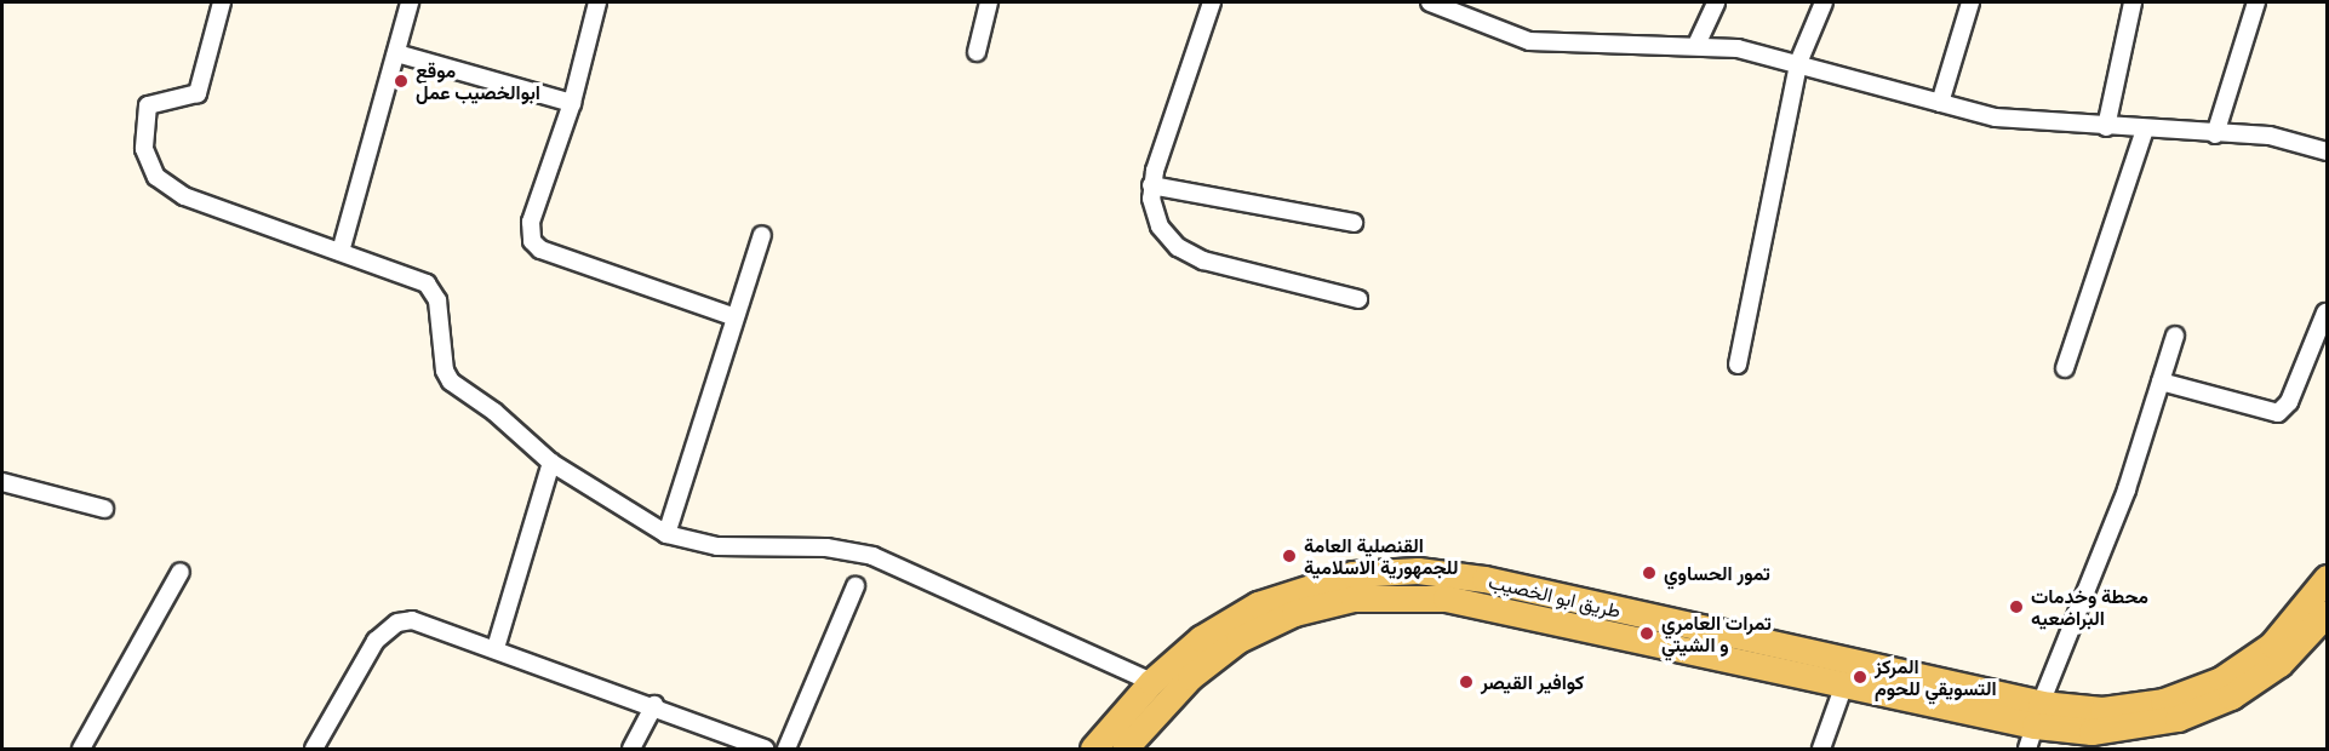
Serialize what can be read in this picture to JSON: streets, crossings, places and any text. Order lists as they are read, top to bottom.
{
  "streets": {
    "main road": ["طريق ابو الخصيب"]
  },
  "places": [
    "موقع ابوالخصيب عمل",
    "القنصلية العامة للجمهورية الاسلامية",
    "تمور الحساوي",
    "محطة وخدمات البراضعيه",
    "تمرات العامري و الشيتي",
    "المركز التسويقي للحوم",
    "كوافير القيصر"
  ]
}
